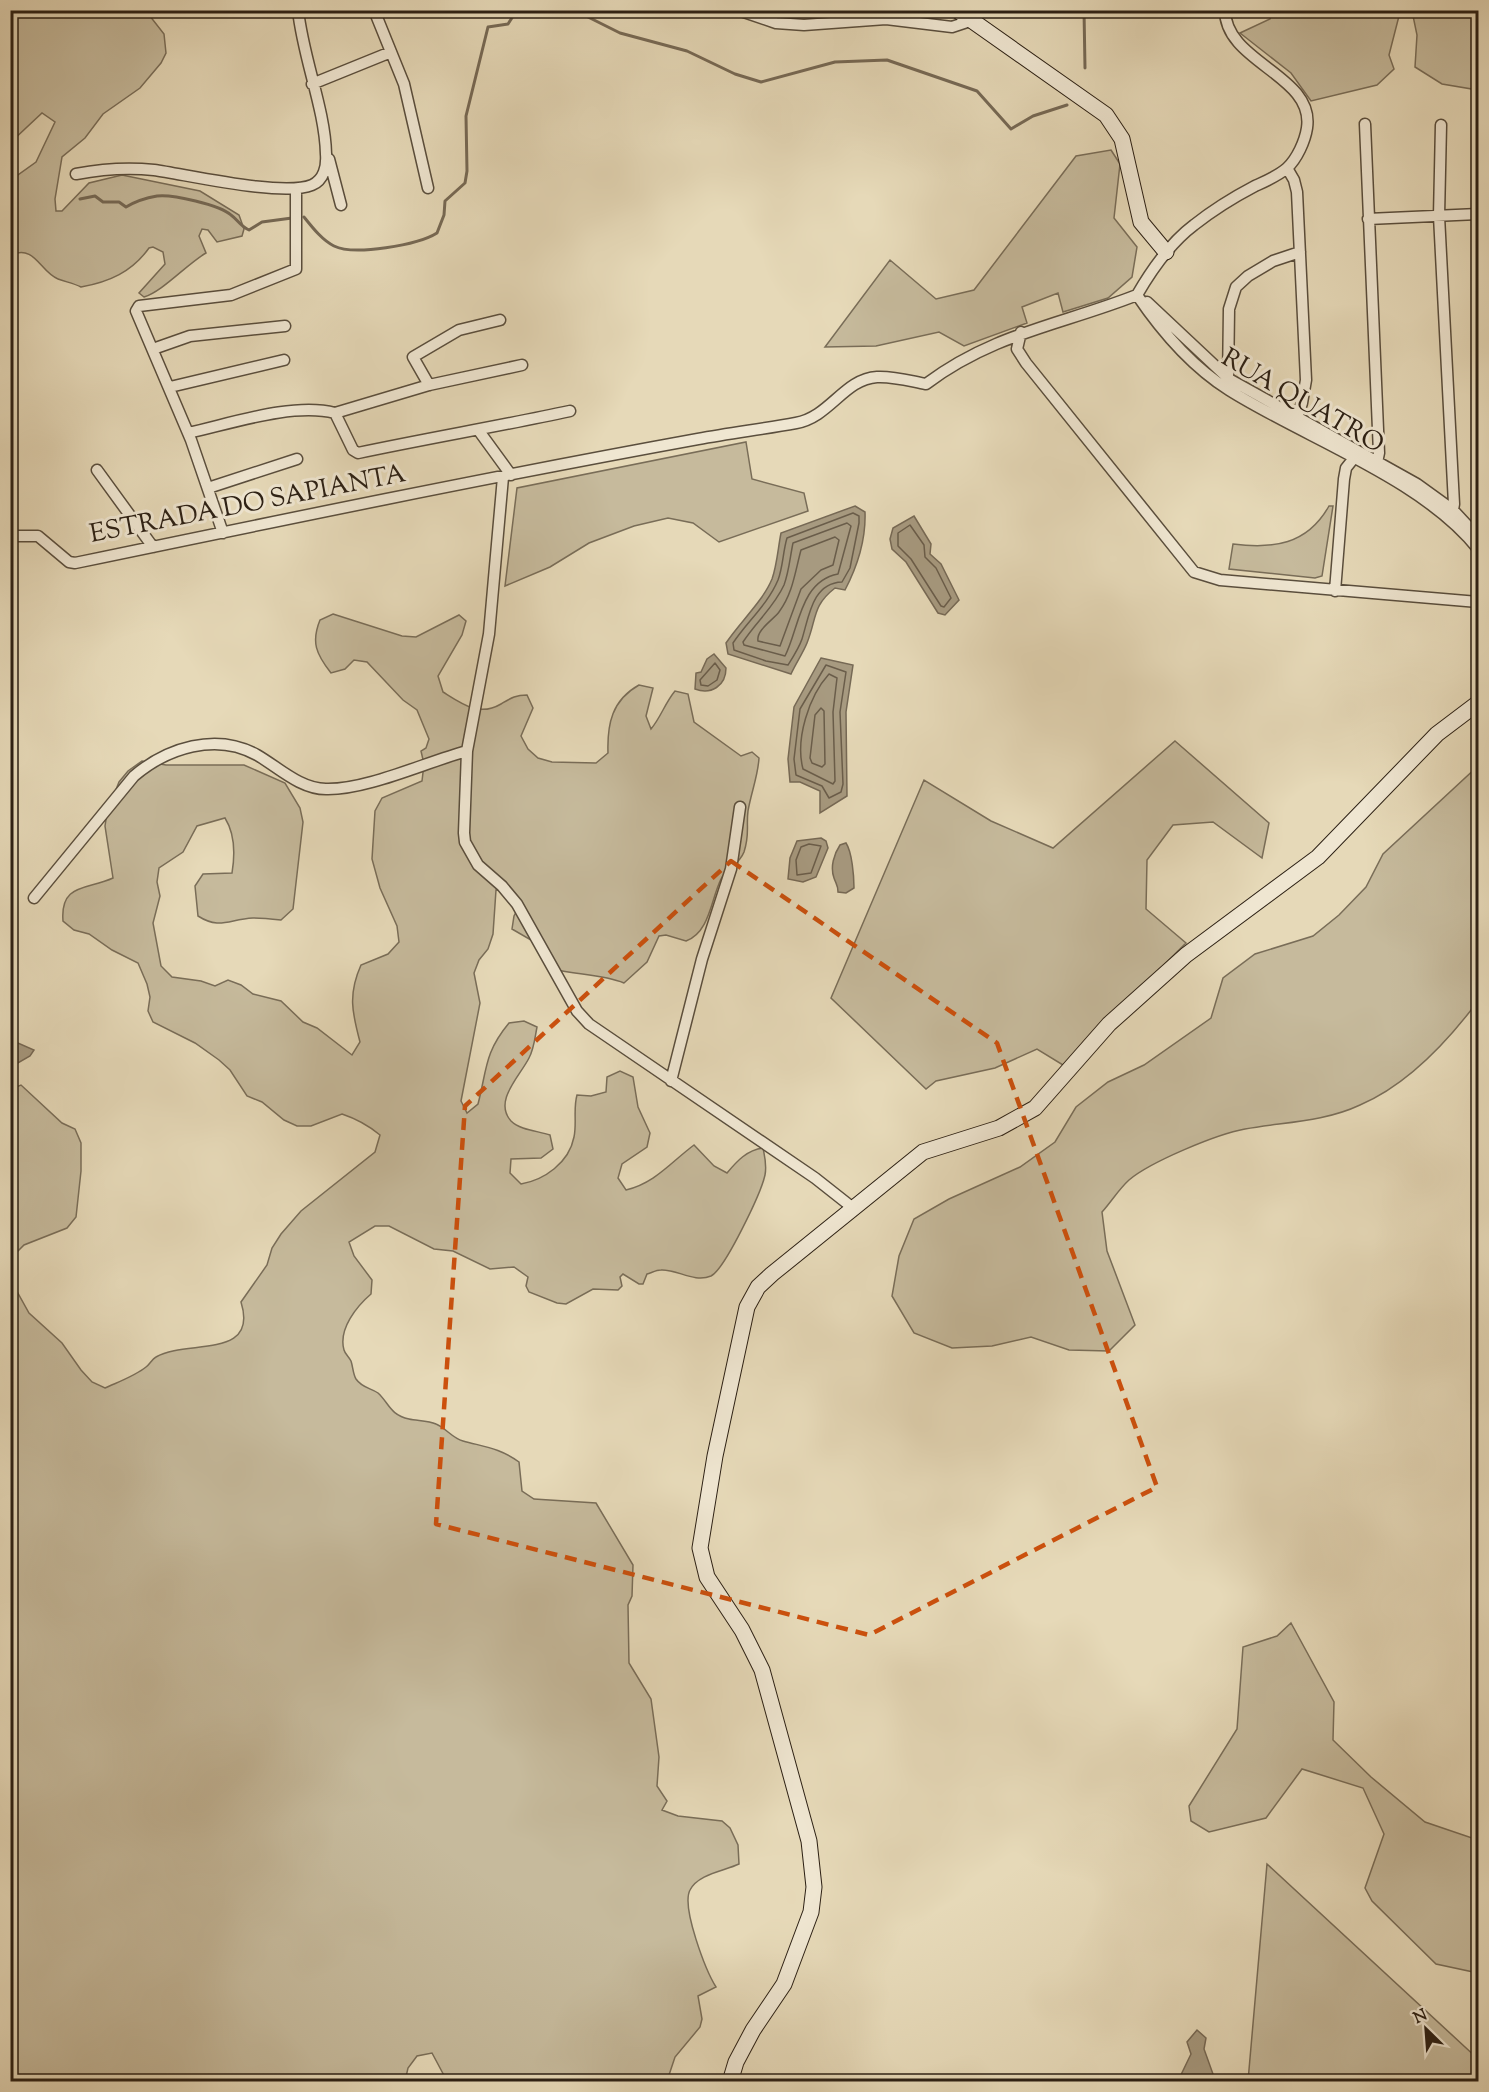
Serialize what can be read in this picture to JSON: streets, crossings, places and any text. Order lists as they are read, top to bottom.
{
  "streets": {
    "street": ["RUA QUATRO", "ESTRADA DO SAPIANTA"]
  },
  "crossings": [
    ["RUA QUATRO", "ESTRADA DO SAPIANTA"]
  ],
  "north": "top left"
}
